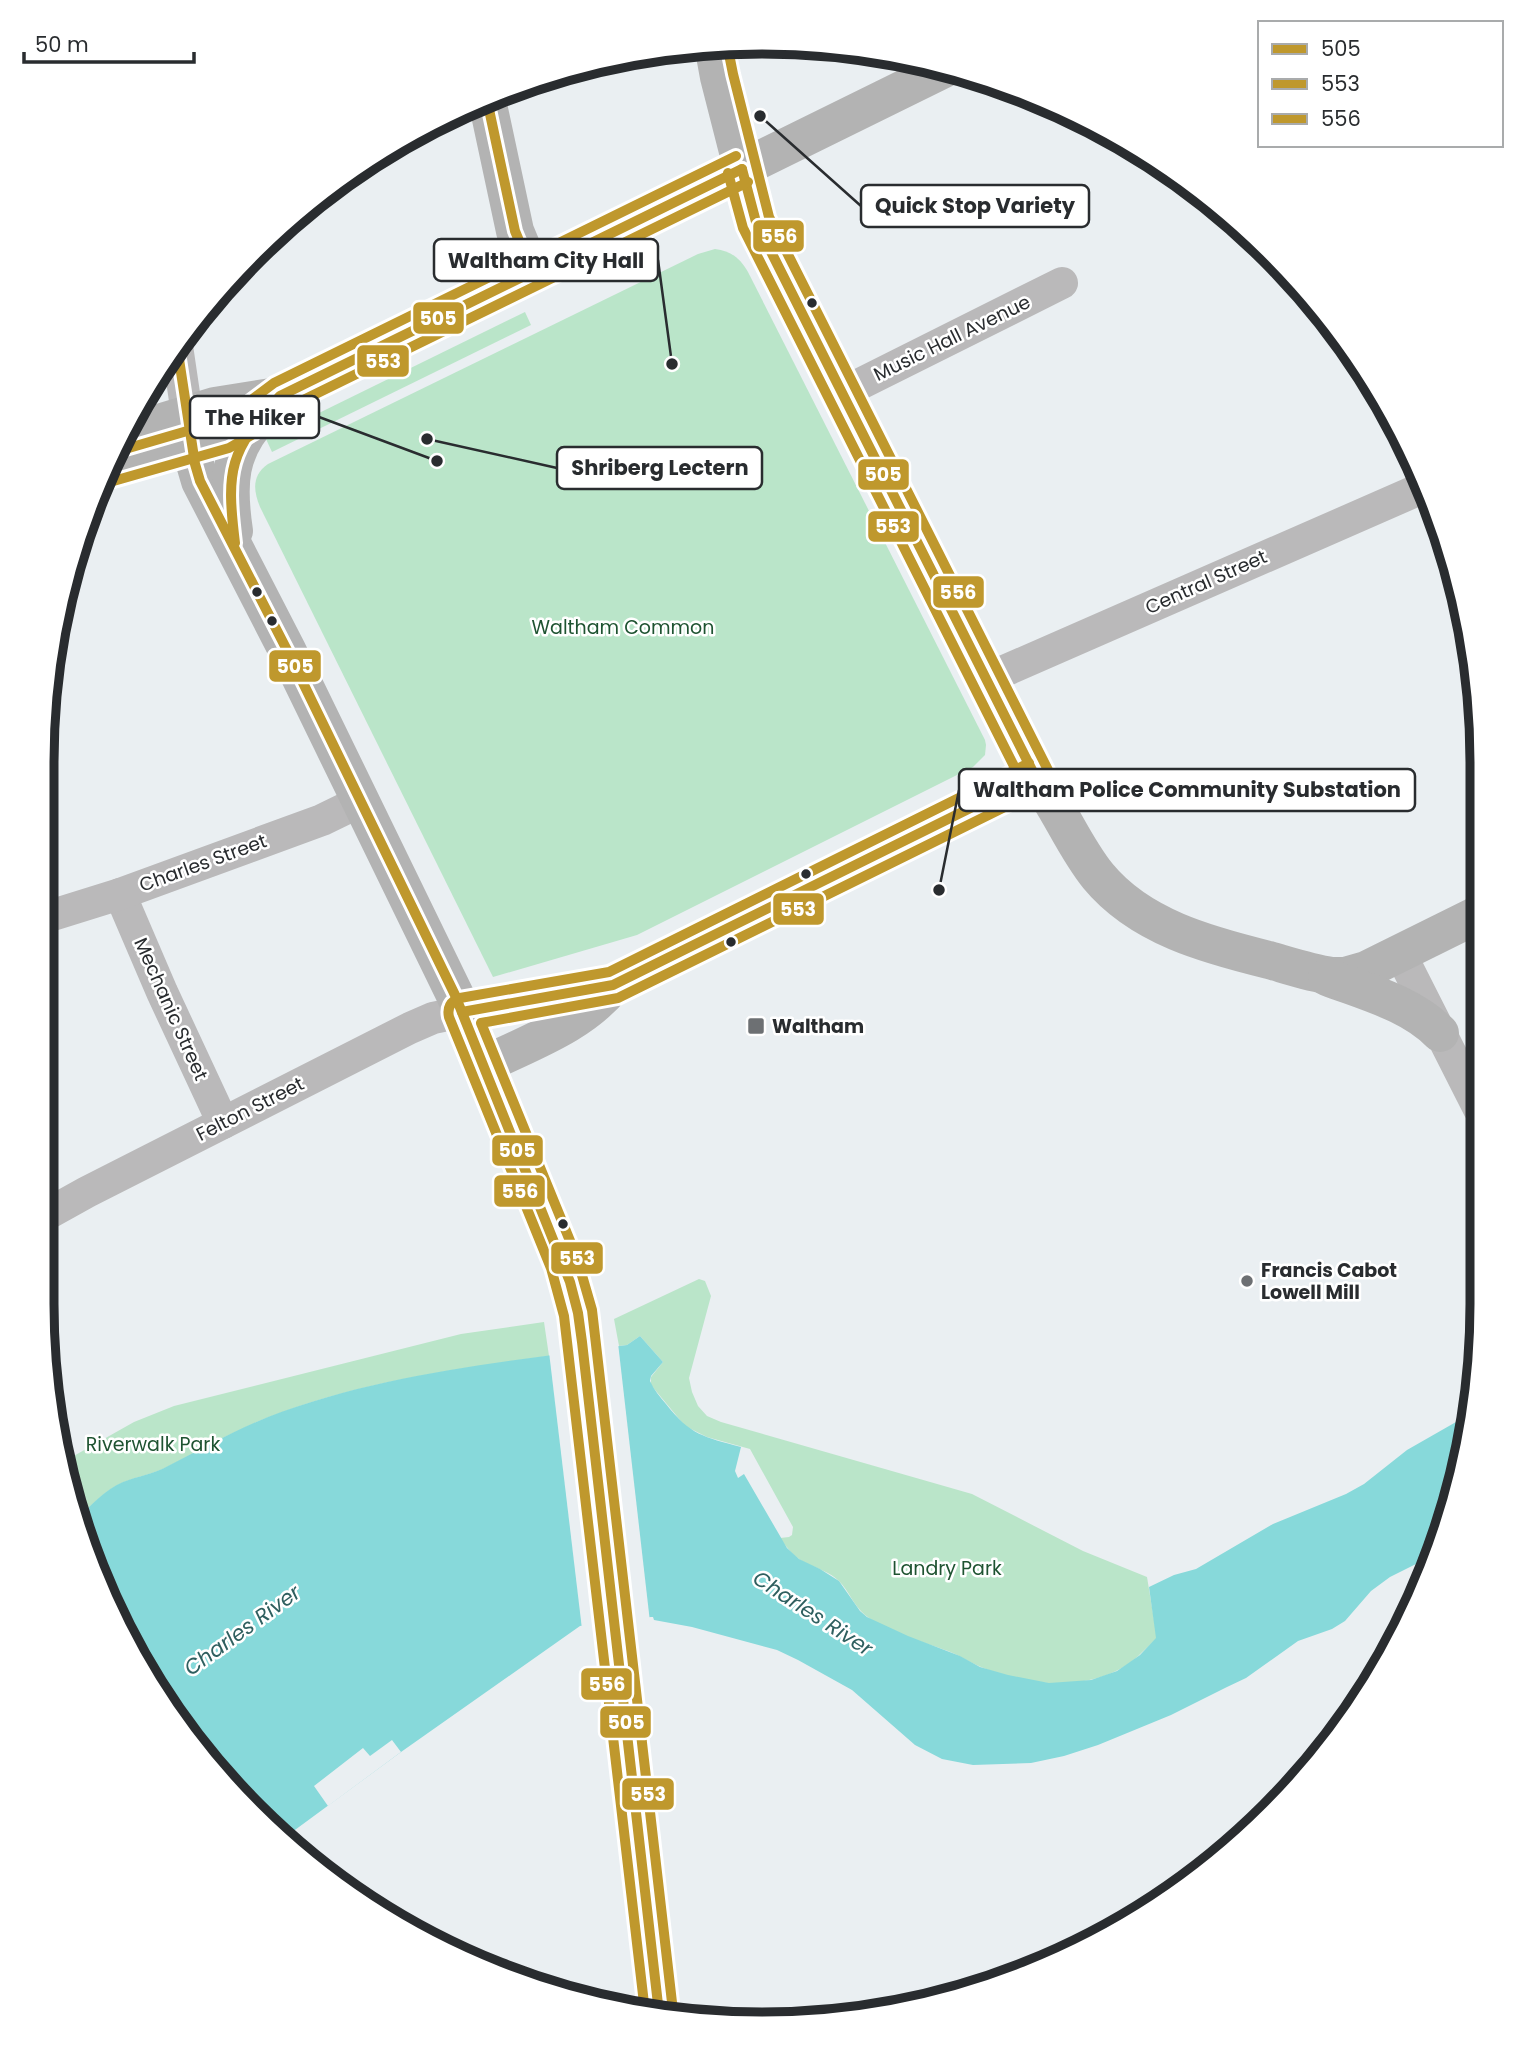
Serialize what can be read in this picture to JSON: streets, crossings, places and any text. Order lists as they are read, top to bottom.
{
  "streets": {
    "street": [
      "Music Hall Avenue",
      "Central Street",
      "Charles Street",
      "Mechanic Street",
      "Felton Street"
    ]
  },
  "crossings": [
    ["Charles Street", "Mechanic Street"],
    ["Mechanic Street", "Felton Street"]
  ],
  "water": ["Charles River"],
  "parks": ["Waltham Common", "Riverwalk Park", "Landry Park"],
  "places": {
    "other": [
      "Quick Stop Variety",
      "Waltham City Hall",
      "Shriberg Lectern",
      "The Hiker",
      "Waltham Police Community Substation",
      "Francis Cabot Lowell Mill"
    ],
    "transit": ["Waltham"]
  },
  "lines": ["transit line 556", "transit line 505", "transit line 553"],
  "legend": ["505", "553", "556"],
  "scale_bar": "50 m"
}
